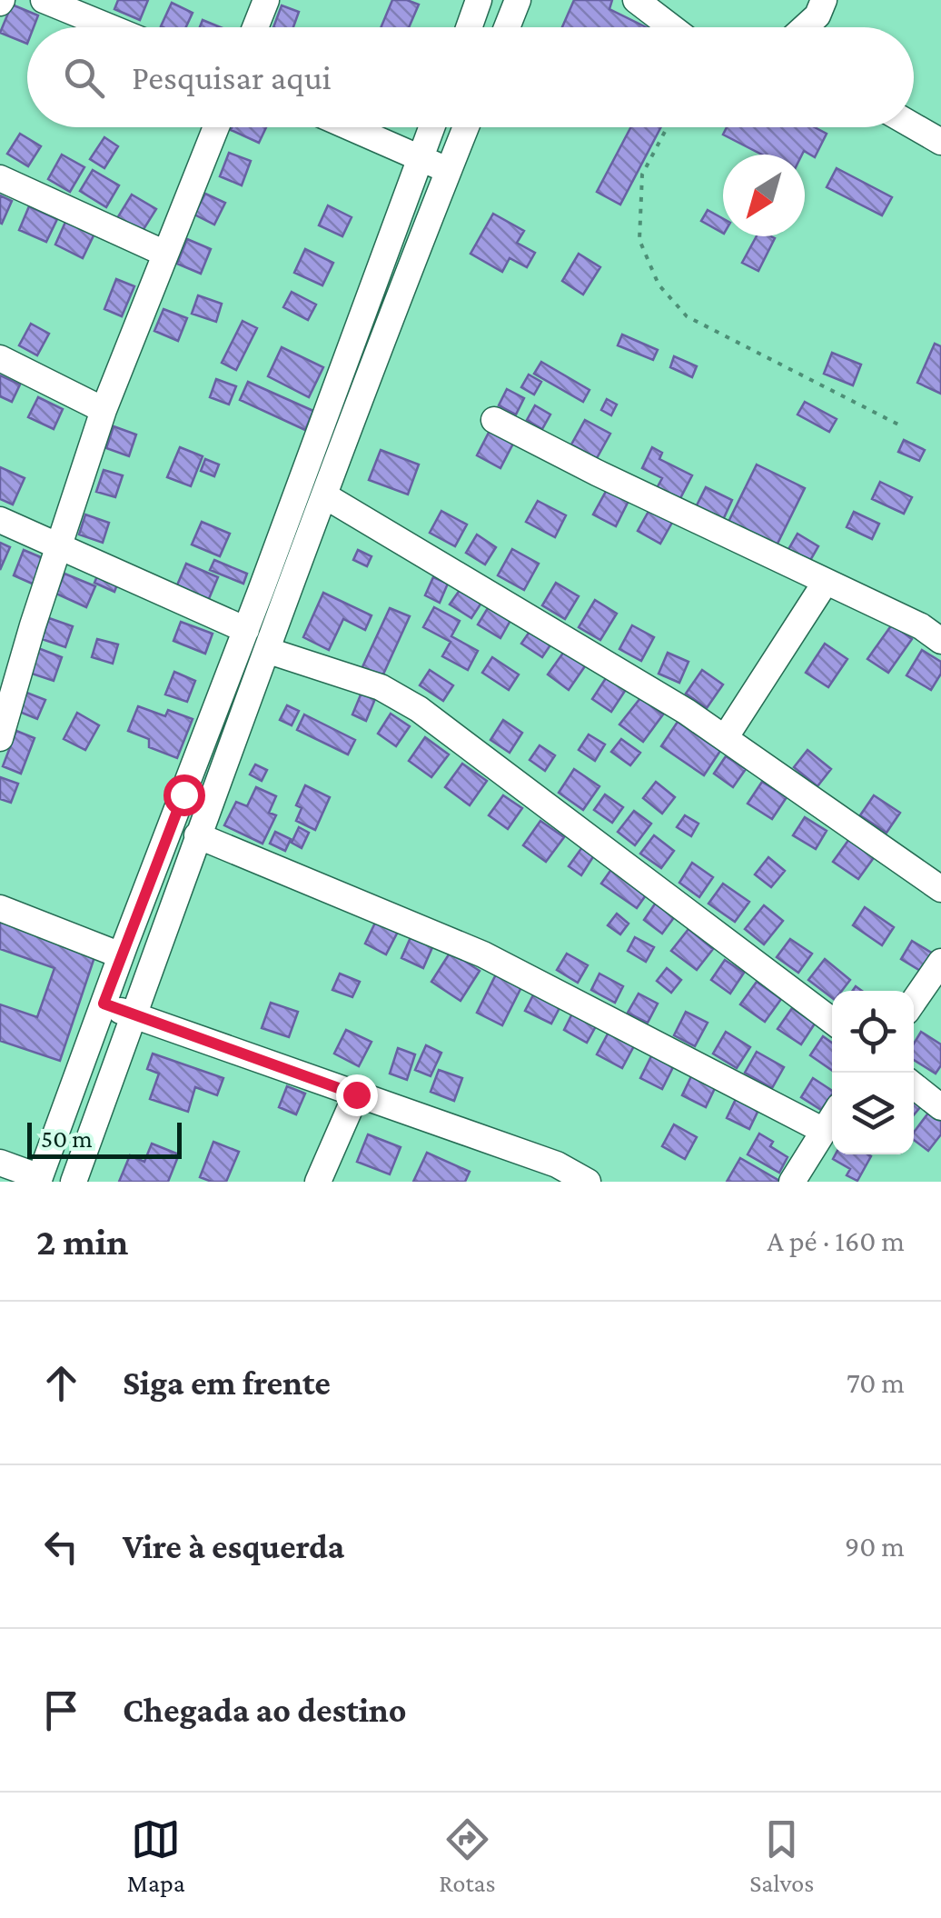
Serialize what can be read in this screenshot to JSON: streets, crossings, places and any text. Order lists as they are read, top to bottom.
{
  "scale_bar": "50 m",
  "north": "bottom left",
  "page": {
    "search": "Pesquisar aqui",
    "scale": "50 m",
    "heading": ["2 min", "A pé · 160 m"],
    "list": [
      ["Siga em frente", "70 m"],
      ["Vire à esquerda", "90 m"],
      "Chegada ao destino"
    ],
    "nav": ["Mapa", "Rotas", "Salvos"]
  }
}
